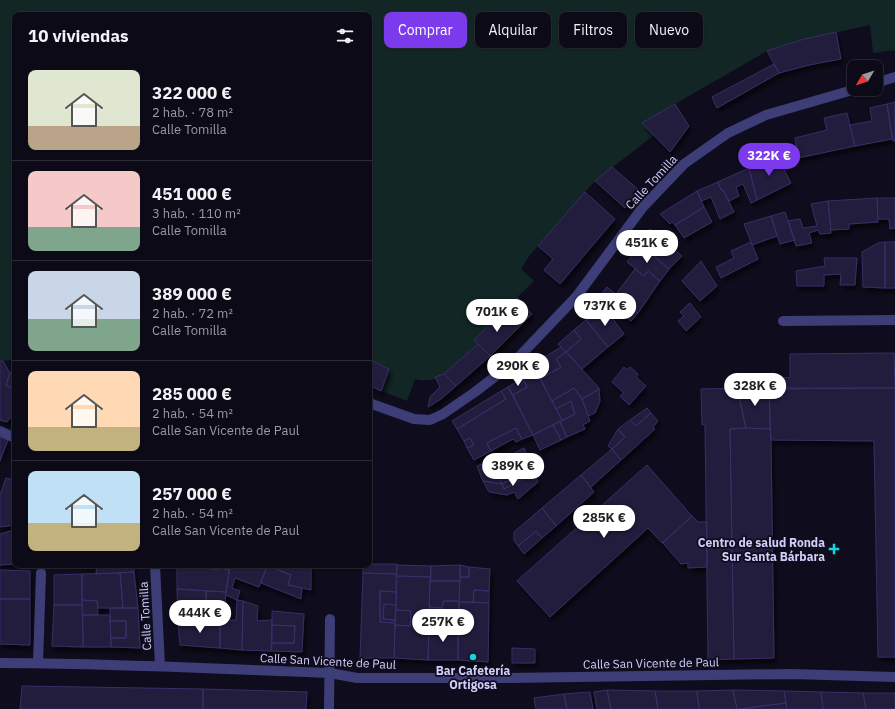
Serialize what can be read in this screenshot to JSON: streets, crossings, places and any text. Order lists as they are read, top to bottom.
{
  "streets": {
    "street": ["Calle Tomilla", "Calle San Vicente de Paul"]
  },
  "crossings": [
    ["Calle Tomilla", "Calle San Vicente de Paul"]
  ],
  "places": {
    "health": ["Centro de salud Ronda Sur Santa Bárbara"],
    "other": ["Bar Cafetería Ortigosa"]
  },
  "north": "bottom left",
  "page": {
    "chip": [
      "Comprar",
      "Alquilar",
      "Filtros",
      "Nuevo"
    ],
    "heading": "10 viviendas",
    "list": [
      {
        "name": "322 000 €",
        "note": "2 hab. · 78 m² · Calle Tomilla"
      },
      {
        "name": "451 000 €",
        "note": "3 hab. · 110 m² · Calle Tomilla"
      },
      {
        "name": "389 000 €",
        "note": "2 hab. · 72 m² · Calle Tomilla"
      },
      {
        "name": "285 000 €",
        "note": "2 hab. · 54 m² · Calle San Vicente de Paul"
      },
      {
        "name": "257 000 €",
        "note": "2 hab. · 54 m² · Calle San Vicente de Paul"
      }
    ],
    "price": [
      "322K €",
      "451K €",
      "737K €",
      "701K €",
      "290K €",
      "328K €",
      "389K €",
      "285K €",
      "444K €",
      "257K €"
    ]
  }
}
